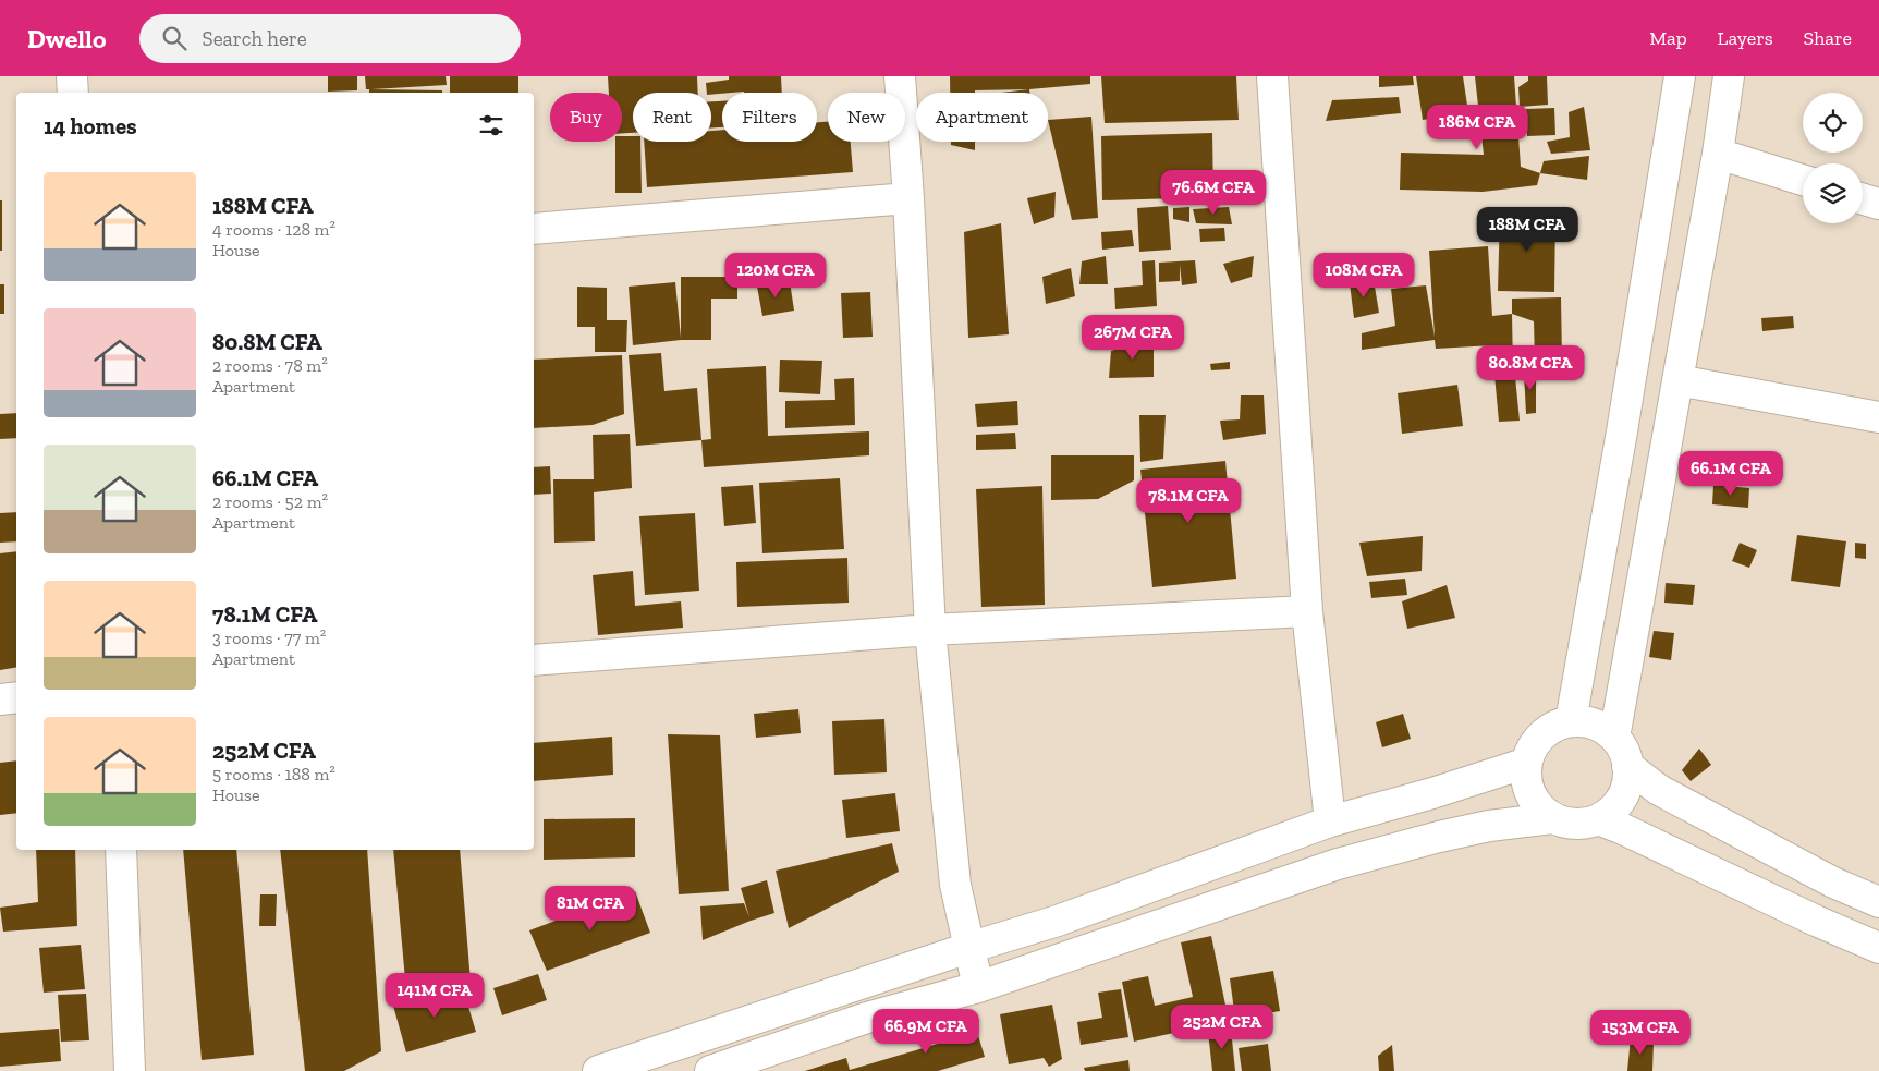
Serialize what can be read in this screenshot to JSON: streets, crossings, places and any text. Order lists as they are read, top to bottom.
{
  "page": {
    "header": "Dwello",
    "search": "Search here",
    "nav": ["Map", "Layers", "Share"],
    "chip": [
      "Buy",
      "Rent",
      "Filters",
      "New",
      "Apartment"
    ],
    "heading": "14 homes",
    "price": [
      "186M CFA",
      "76.6M CFA",
      "188M CFA",
      "120M CFA",
      "108M CFA",
      "267M CFA",
      "80.8M CFA",
      "66.1M CFA",
      "78.1M CFA",
      "81M CFA",
      "141M CFA",
      "252M CFA",
      "66.9M CFA",
      "153M CFA"
    ],
    "list": [
      {
        "name": "188M CFA",
        "note": "4 rooms · 128 m² · House"
      },
      {
        "name": "80.8M CFA",
        "note": "2 rooms · 78 m² · Apartment"
      },
      {
        "name": "66.1M CFA",
        "note": "2 rooms · 52 m² · Apartment"
      },
      {
        "name": "78.1M CFA",
        "note": "3 rooms · 77 m² · Apartment"
      },
      {
        "name": "252M CFA",
        "note": "5 rooms · 188 m² · House"
      }
    ]
  }
}
